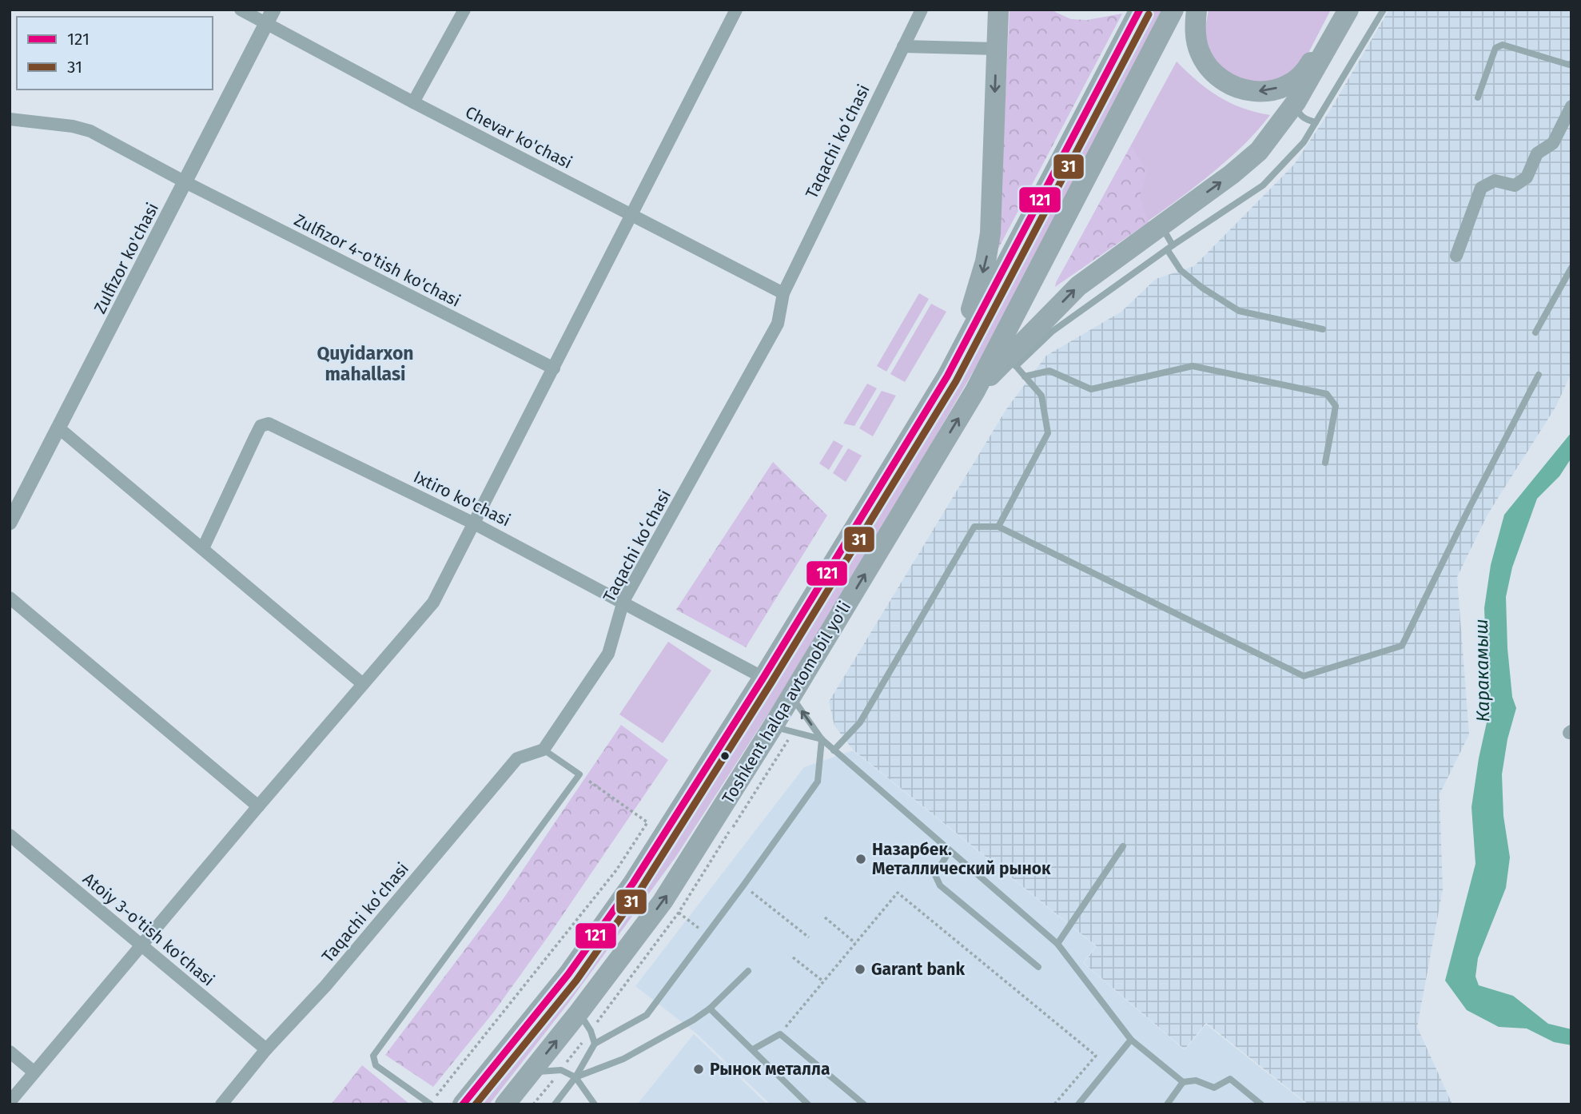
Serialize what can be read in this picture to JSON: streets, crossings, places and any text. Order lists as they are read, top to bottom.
{
  "streets": {
    "highway": ["Toshkent halqa avtomobil yo'li"],
    "street": [
      "Chevar ko'chasi",
      "Taqachi koʻchasi",
      "Zulfizor ko'chasi",
      "Zulfizor 4-o'tish ko'chasi",
      "Ixtiro ko'chasi",
      "Atoiy 3-o'tish ko'chasi"
    ]
  },
  "crossings": [
    ["Chevar ko'chasi", "Taqachi koʻchasi"],
    ["Chevar ko'chasi", "Zulfizor ko'chasi"],
    ["Taqachi koʻchasi", "Ixtiro ko'chasi"],
    ["Taqachi koʻchasi", "Atoiy 3-o'tish ko'chasi"],
    ["Zulfizor ko'chasi", "Zulfizor 4-o'tish ko'chasi"],
    ["Ixtiro ko'chasi", "Toshkent halqa avtomobil yo'li"]
  ],
  "districts": ["Quyidarxon mahallasi"],
  "water": ["Каракамыш"],
  "places": ["Назарбек. Металлический рынок", "Garant bank", "Рынок металла"],
  "lines": ["transit line 121", "transit line 31"],
  "legend": ["121", "31"]
}
